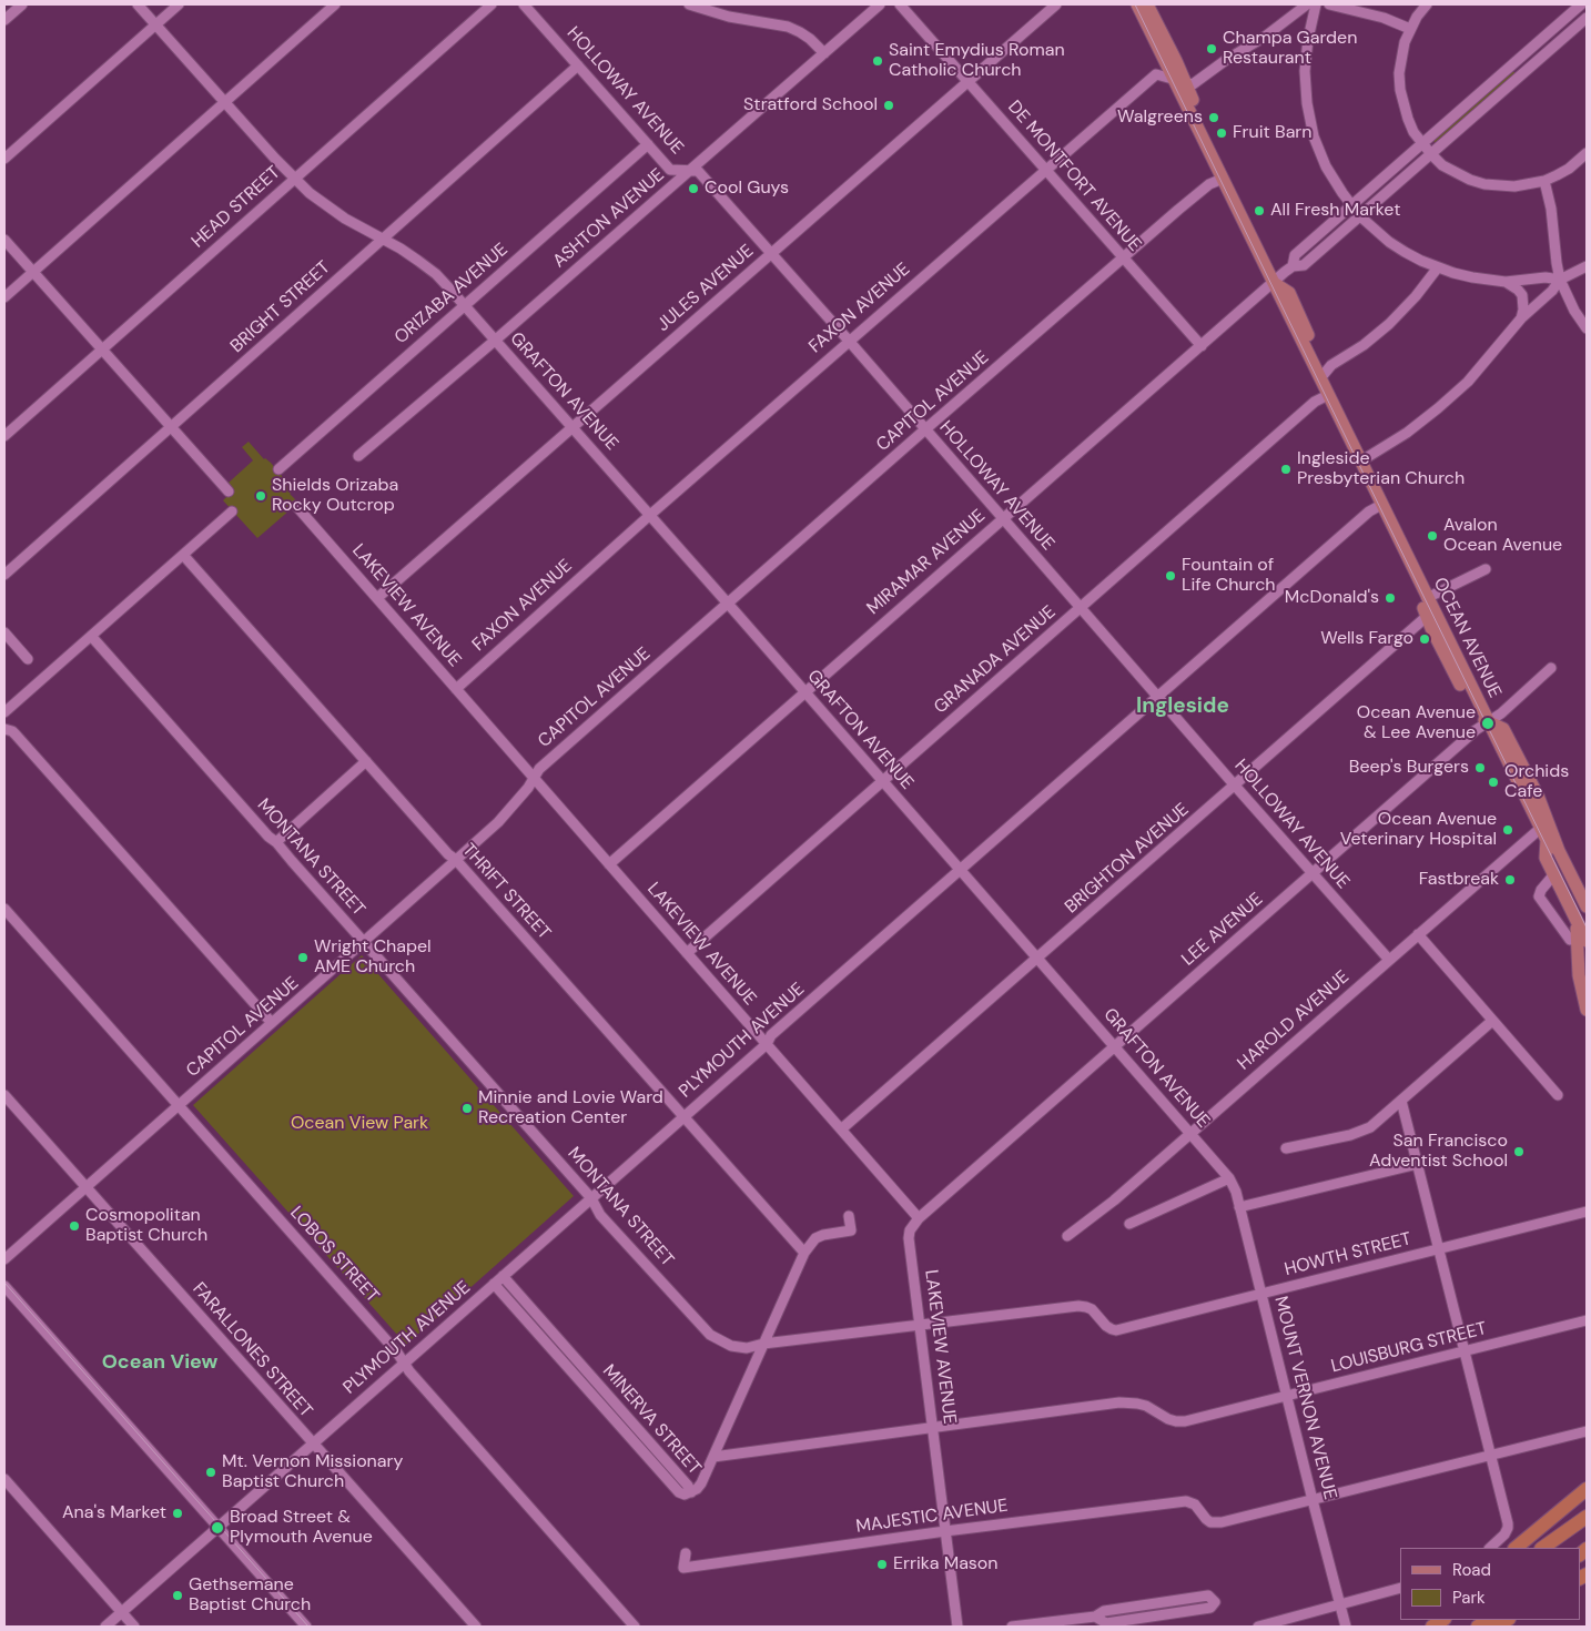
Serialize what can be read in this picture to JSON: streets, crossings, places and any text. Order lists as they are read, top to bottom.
{
  "streets": {
    "main road": ["OCEAN AVENUE"],
    "street": [
      "HOLLOWAY AVENUE",
      "DE MONTFORT AVENUE",
      "HEAD STREET",
      "ASHTON AVENUE",
      "JULES AVENUE",
      "ORIZABA AVENUE",
      "BRIGHT STREET",
      "FAXON AVENUE",
      "GRAFTON AVENUE",
      "CAPITOL AVENUE",
      "MIRAMAR AVENUE",
      "LAKEVIEW AVENUE",
      "GRANADA AVENUE",
      "MONTANA STREET",
      "BRIGHTON AVENUE",
      "THRIFT STREET",
      "LEE AVENUE",
      "HAROLD AVENUE",
      "PLYMOUTH AVENUE",
      "LOBOS STREET",
      "HOWTH STREET",
      "LOUISBURG STREET",
      "FARALLONES STREET",
      "MOUNT VERNON AVENUE",
      "MINERVA STREET",
      "MAJESTIC AVENUE"
    ]
  },
  "crossings": [
    ["HOLLOWAY AVENUE", "ASHTON AVENUE"],
    ["HOLLOWAY AVENUE", "JULES AVENUE"],
    ["HOLLOWAY AVENUE", "ORIZABA AVENUE"],
    ["HOLLOWAY AVENUE", "BRIGHT STREET"],
    ["HOLLOWAY AVENUE", "FAXON AVENUE"],
    ["HOLLOWAY AVENUE", "CAPITOL AVENUE"],
    ["HOLLOWAY AVENUE", "MIRAMAR AVENUE"],
    ["HOLLOWAY AVENUE", "GRANADA AVENUE"],
    ["HOLLOWAY AVENUE", "BRIGHTON AVENUE"],
    ["HOLLOWAY AVENUE", "LEE AVENUE"],
    ["HOLLOWAY AVENUE", "HAROLD AVENUE"],
    ["HOLLOWAY AVENUE", "PLYMOUTH AVENUE"],
    ["DE MONTFORT AVENUE", "JULES AVENUE"],
    ["DE MONTFORT AVENUE", "FAXON AVENUE"],
    ["DE MONTFORT AVENUE", "CAPITOL AVENUE"],
    ["DE MONTFORT AVENUE", "MIRAMAR AVENUE"],
    ["HEAD STREET", "GRAFTON AVENUE"],
    ["ASHTON AVENUE", "GRAFTON AVENUE"],
    ["JULES AVENUE", "GRAFTON AVENUE"],
    ["JULES AVENUE", "LAKEVIEW AVENUE"],
    ["ORIZABA AVENUE", "GRAFTON AVENUE"],
    ["BRIGHT STREET", "GRAFTON AVENUE"],
    ["FAXON AVENUE", "GRAFTON AVENUE"],
    ["FAXON AVENUE", "LAKEVIEW AVENUE"],
    ["FAXON AVENUE", "OCEAN AVENUE"],
    ["GRAFTON AVENUE", "CAPITOL AVENUE"],
    ["GRAFTON AVENUE", "MIRAMAR AVENUE"],
    ["GRAFTON AVENUE", "GRANADA AVENUE"],
    ["GRAFTON AVENUE", "BRIGHTON AVENUE"],
    ["GRAFTON AVENUE", "LEE AVENUE"],
    ["GRAFTON AVENUE", "HAROLD AVENUE"],
    ["GRAFTON AVENUE", "PLYMOUTH AVENUE"],
    ["GRAFTON AVENUE", "MOUNT VERNON AVENUE"],
    ["CAPITOL AVENUE", "LAKEVIEW AVENUE"],
    ["CAPITOL AVENUE", "OCEAN AVENUE"],
    ["CAPITOL AVENUE", "MONTANA STREET"],
    ["CAPITOL AVENUE", "THRIFT STREET"],
    ["CAPITOL AVENUE", "LOBOS STREET"],
    ["CAPITOL AVENUE", "FARALLONES STREET"],
    ["MIRAMAR AVENUE", "LAKEVIEW AVENUE"],
    ["MIRAMAR AVENUE", "OCEAN AVENUE"],
    ["LAKEVIEW AVENUE", "GRANADA AVENUE"],
    ["LAKEVIEW AVENUE", "MONTANA STREET"],
    ["LAKEVIEW AVENUE", "BRIGHTON AVENUE"],
    ["LAKEVIEW AVENUE", "LEE AVENUE"],
    ["LAKEVIEW AVENUE", "PLYMOUTH AVENUE"],
    ["LAKEVIEW AVENUE", "LOUISBURG STREET"],
    ["LAKEVIEW AVENUE", "MAJESTIC AVENUE"],
    ["OCEAN AVENUE", "GRANADA AVENUE"],
    ["OCEAN AVENUE", "BRIGHTON AVENUE"],
    ["OCEAN AVENUE", "LEE AVENUE"],
    ["OCEAN AVENUE", "HAROLD AVENUE"],
    ["OCEAN AVENUE", "PLYMOUTH AVENUE"],
    ["MONTANA STREET", "PLYMOUTH AVENUE"],
    ["MONTANA STREET", "HOWTH STREET"],
    ["THRIFT STREET", "PLYMOUTH AVENUE"],
    ["PLYMOUTH AVENUE", "LOBOS STREET"],
    ["PLYMOUTH AVENUE", "FARALLONES STREET"],
    ["PLYMOUTH AVENUE", "MINERVA STREET"],
    ["HOWTH STREET", "MOUNT VERNON AVENUE"],
    ["LOUISBURG STREET", "MOUNT VERNON AVENUE"],
    ["MOUNT VERNON AVENUE", "MAJESTIC AVENUE"]
  ],
  "districts": ["Ingleside", "Ocean View"],
  "parks": ["Ocean View Park"],
  "places": [
    "Champa Garden Restaurant",
    "Saint Emydius Roman Catholic Church",
    "Stratford School",
    "Walgreens",
    "Fruit Barn",
    "Cool Guys",
    "All Fresh Market",
    "Ingleside Presbyterian Church",
    "Shields Orizaba Rocky Outcrop",
    "Avalon Ocean Avenue",
    "Fountain of Life Church",
    "McDonald's",
    "Wells Fargo",
    "Ocean Avenue & Lee Avenue",
    "Beep's Burgers",
    "Orchids Cafe",
    "Ocean Avenue Veterinary Hospital",
    "Fastbreak",
    "Wright Chapel AME Church",
    "Minnie and Lovie Ward Recreation Center",
    "San Francisco Adventist School",
    "Cosmopolitan Baptist Church",
    "Mt. Vernon Missionary Baptist Church",
    "Ana's Market",
    "Broad Street & Plymouth Avenue",
    "Errika Mason",
    "Gethsemane Baptist Church"
  ],
  "legend": ["Road", "Park"]
}
